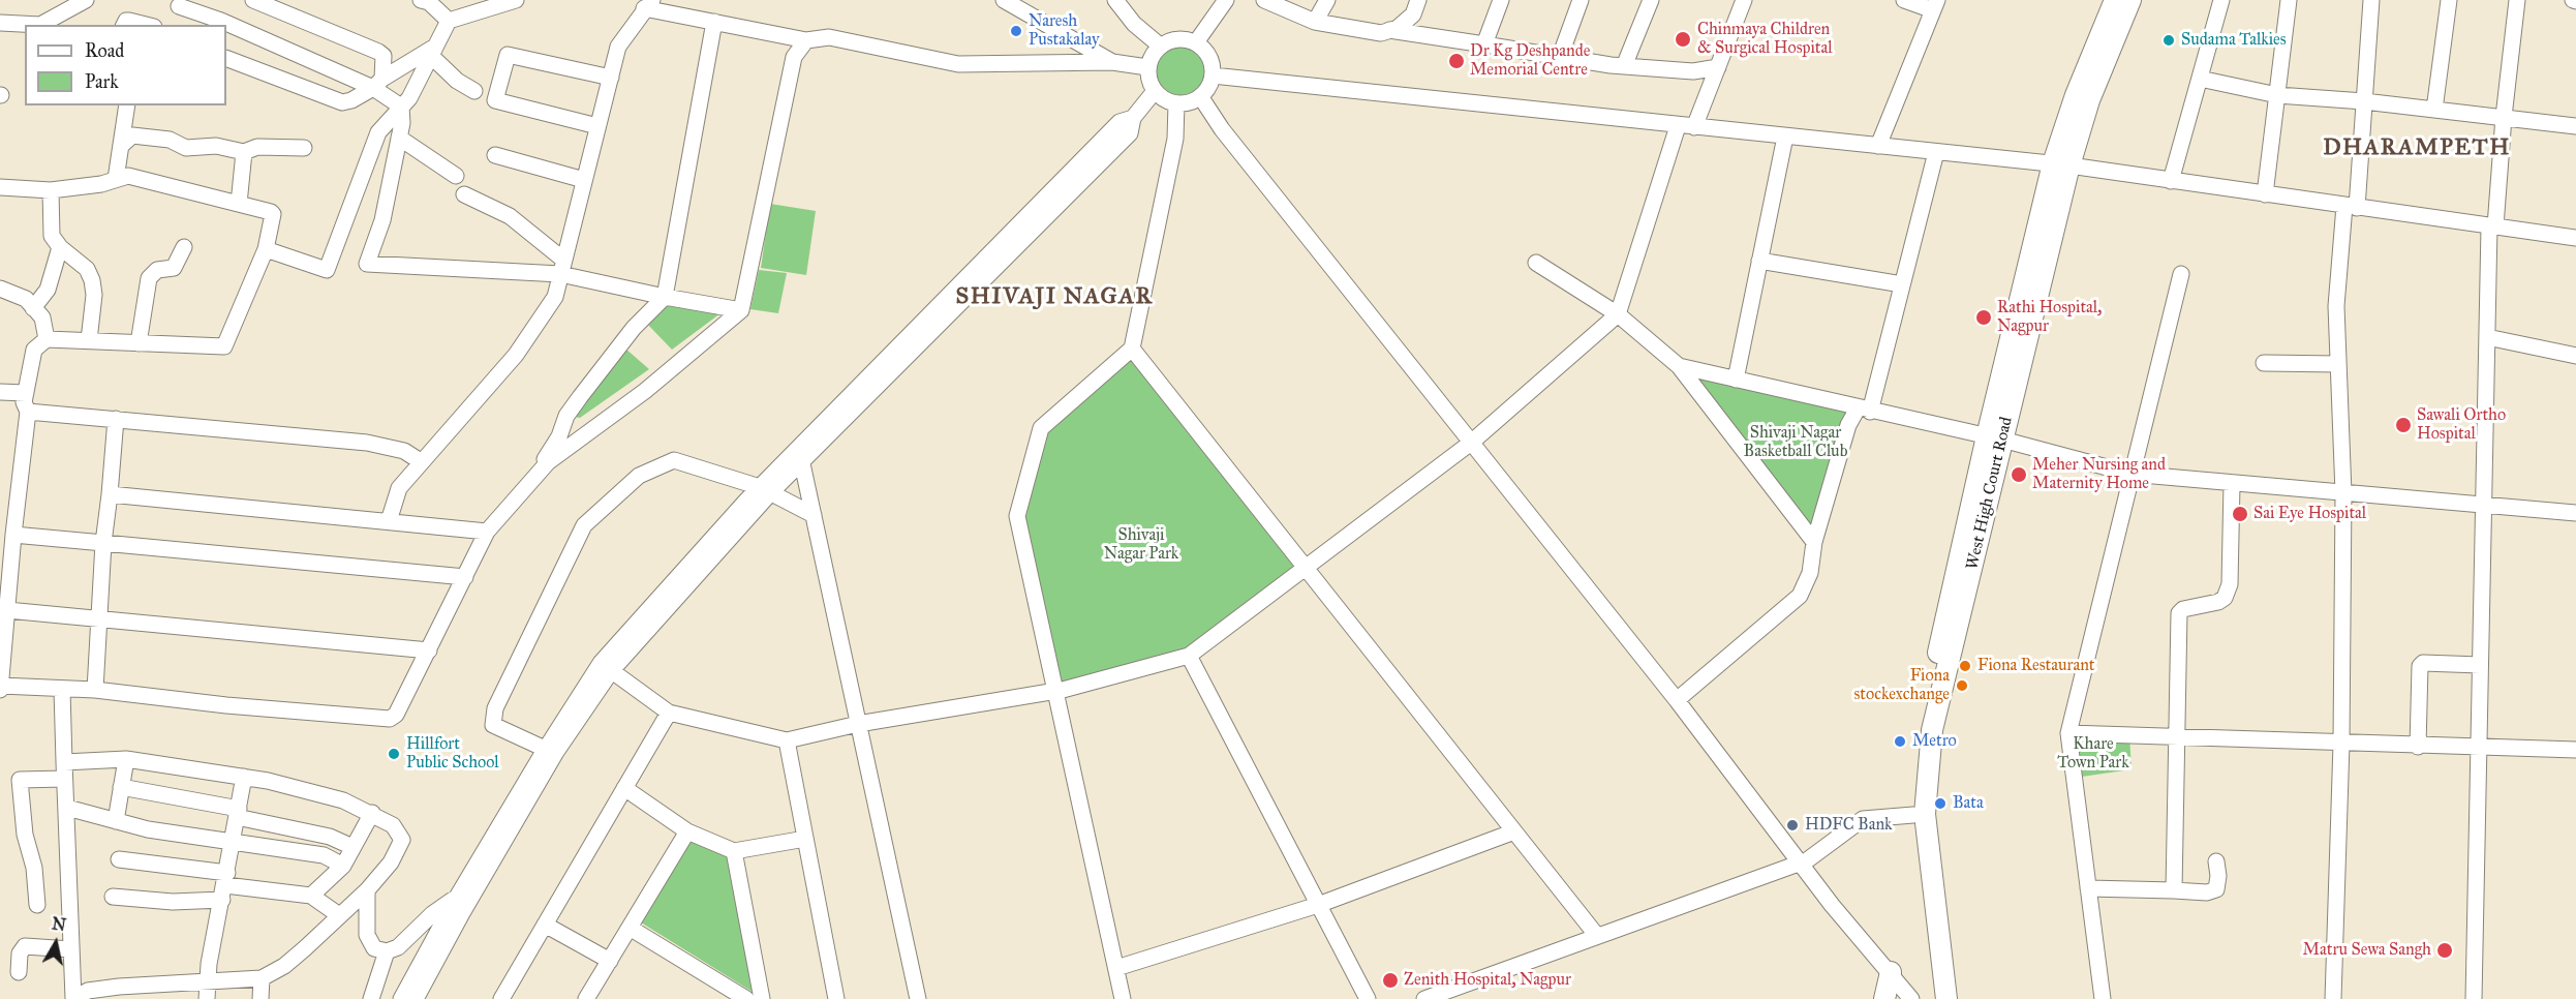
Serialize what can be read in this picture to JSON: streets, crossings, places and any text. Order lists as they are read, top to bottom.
{
  "streets": {
    "main road": ["West High Court Road"]
  },
  "districts": ["DHARAMPETH", "SHIVAJI NAGAR"],
  "parks": ["Shivaji Nagar Basketball Club", "Shivaji Nagar Park", "Khare Town Park"],
  "places": [
    "Naresh Pustakalay",
    "Chinmaya Children & Surgical Hospital",
    "Sudama Talkies",
    "Dr Kg Deshpande Memorial Centre",
    "Rathi Hospital, Nagpur",
    "Sawali Ortho Hospital",
    "Meher Nursing and Maternity Home",
    "Sai Eye Hospital",
    "Fiona Restaurant",
    "Fiona stockexchange",
    "Metro",
    "Hillfort Public School",
    "Bata",
    "HDFC Bank",
    "Matru Sewa Sangh",
    "Zenith Hospital, Nagpur"
  ],
  "legend": ["Road", "Park"],
  "north": "top"
}
